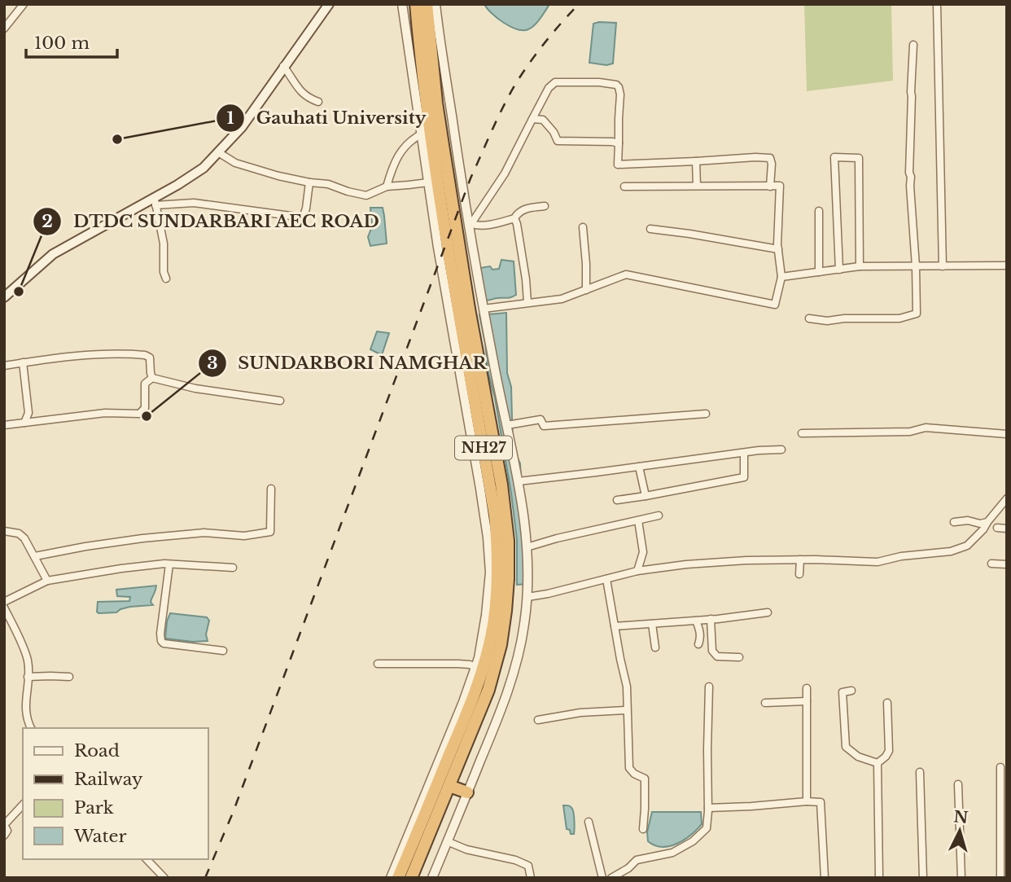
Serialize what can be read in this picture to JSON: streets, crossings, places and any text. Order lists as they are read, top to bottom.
{
  "streets": {
    "highway": ["NH27"]
  },
  "places": ["Gauhati University", "DTDC SUNDARBARI AEC ROAD", "SUNDARBORI NAMGHAR"],
  "legend": [
    "Road",
    "Railway",
    "Park",
    "Water"
  ],
  "scale_bar": "100 m",
  "north": "top"
}
